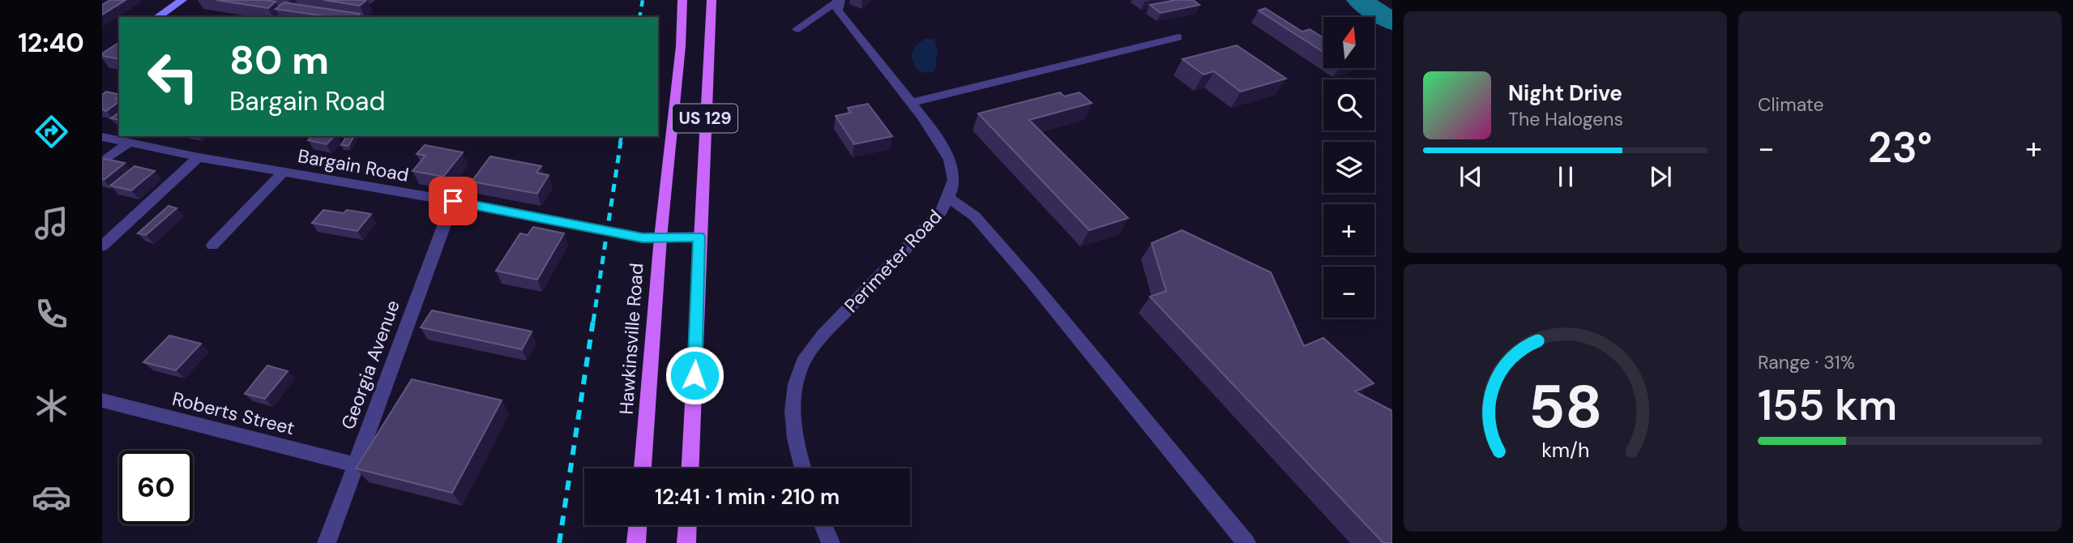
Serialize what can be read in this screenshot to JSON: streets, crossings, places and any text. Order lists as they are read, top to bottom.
{
  "streets": {
    "main road": ["US 129", "Hawkinsville Road"],
    "street": [
      "Bargain Road",
      "Perimeter Road",
      "Georgia Avenue",
      "Roberts Street"
    ]
  },
  "crossings": [
    ["US 129", "Bargain Road"],
    ["Bargain Road", "Hawkinsville Road"],
    ["Bargain Road", "Georgia Avenue"],
    ["Georgia Avenue", "Roberts Street"]
  ],
  "north": "top",
  "page": {
    "tabs": "12:40",
    "tile": [
      "Climate",
      ["Range · 31%", "155 km"]
    ],
    "map_buttons": ["+", "−"],
    "turn": ["80 m", "Bargain Road"],
    "song": ["Night Drive", "The Halogens"],
    "heat": ["−", "23°", "+"],
    "limit": "60",
    "trip": "12:41 · 1 min · 210 m",
    "gauge": ["58", "km/h"]
  }
}
